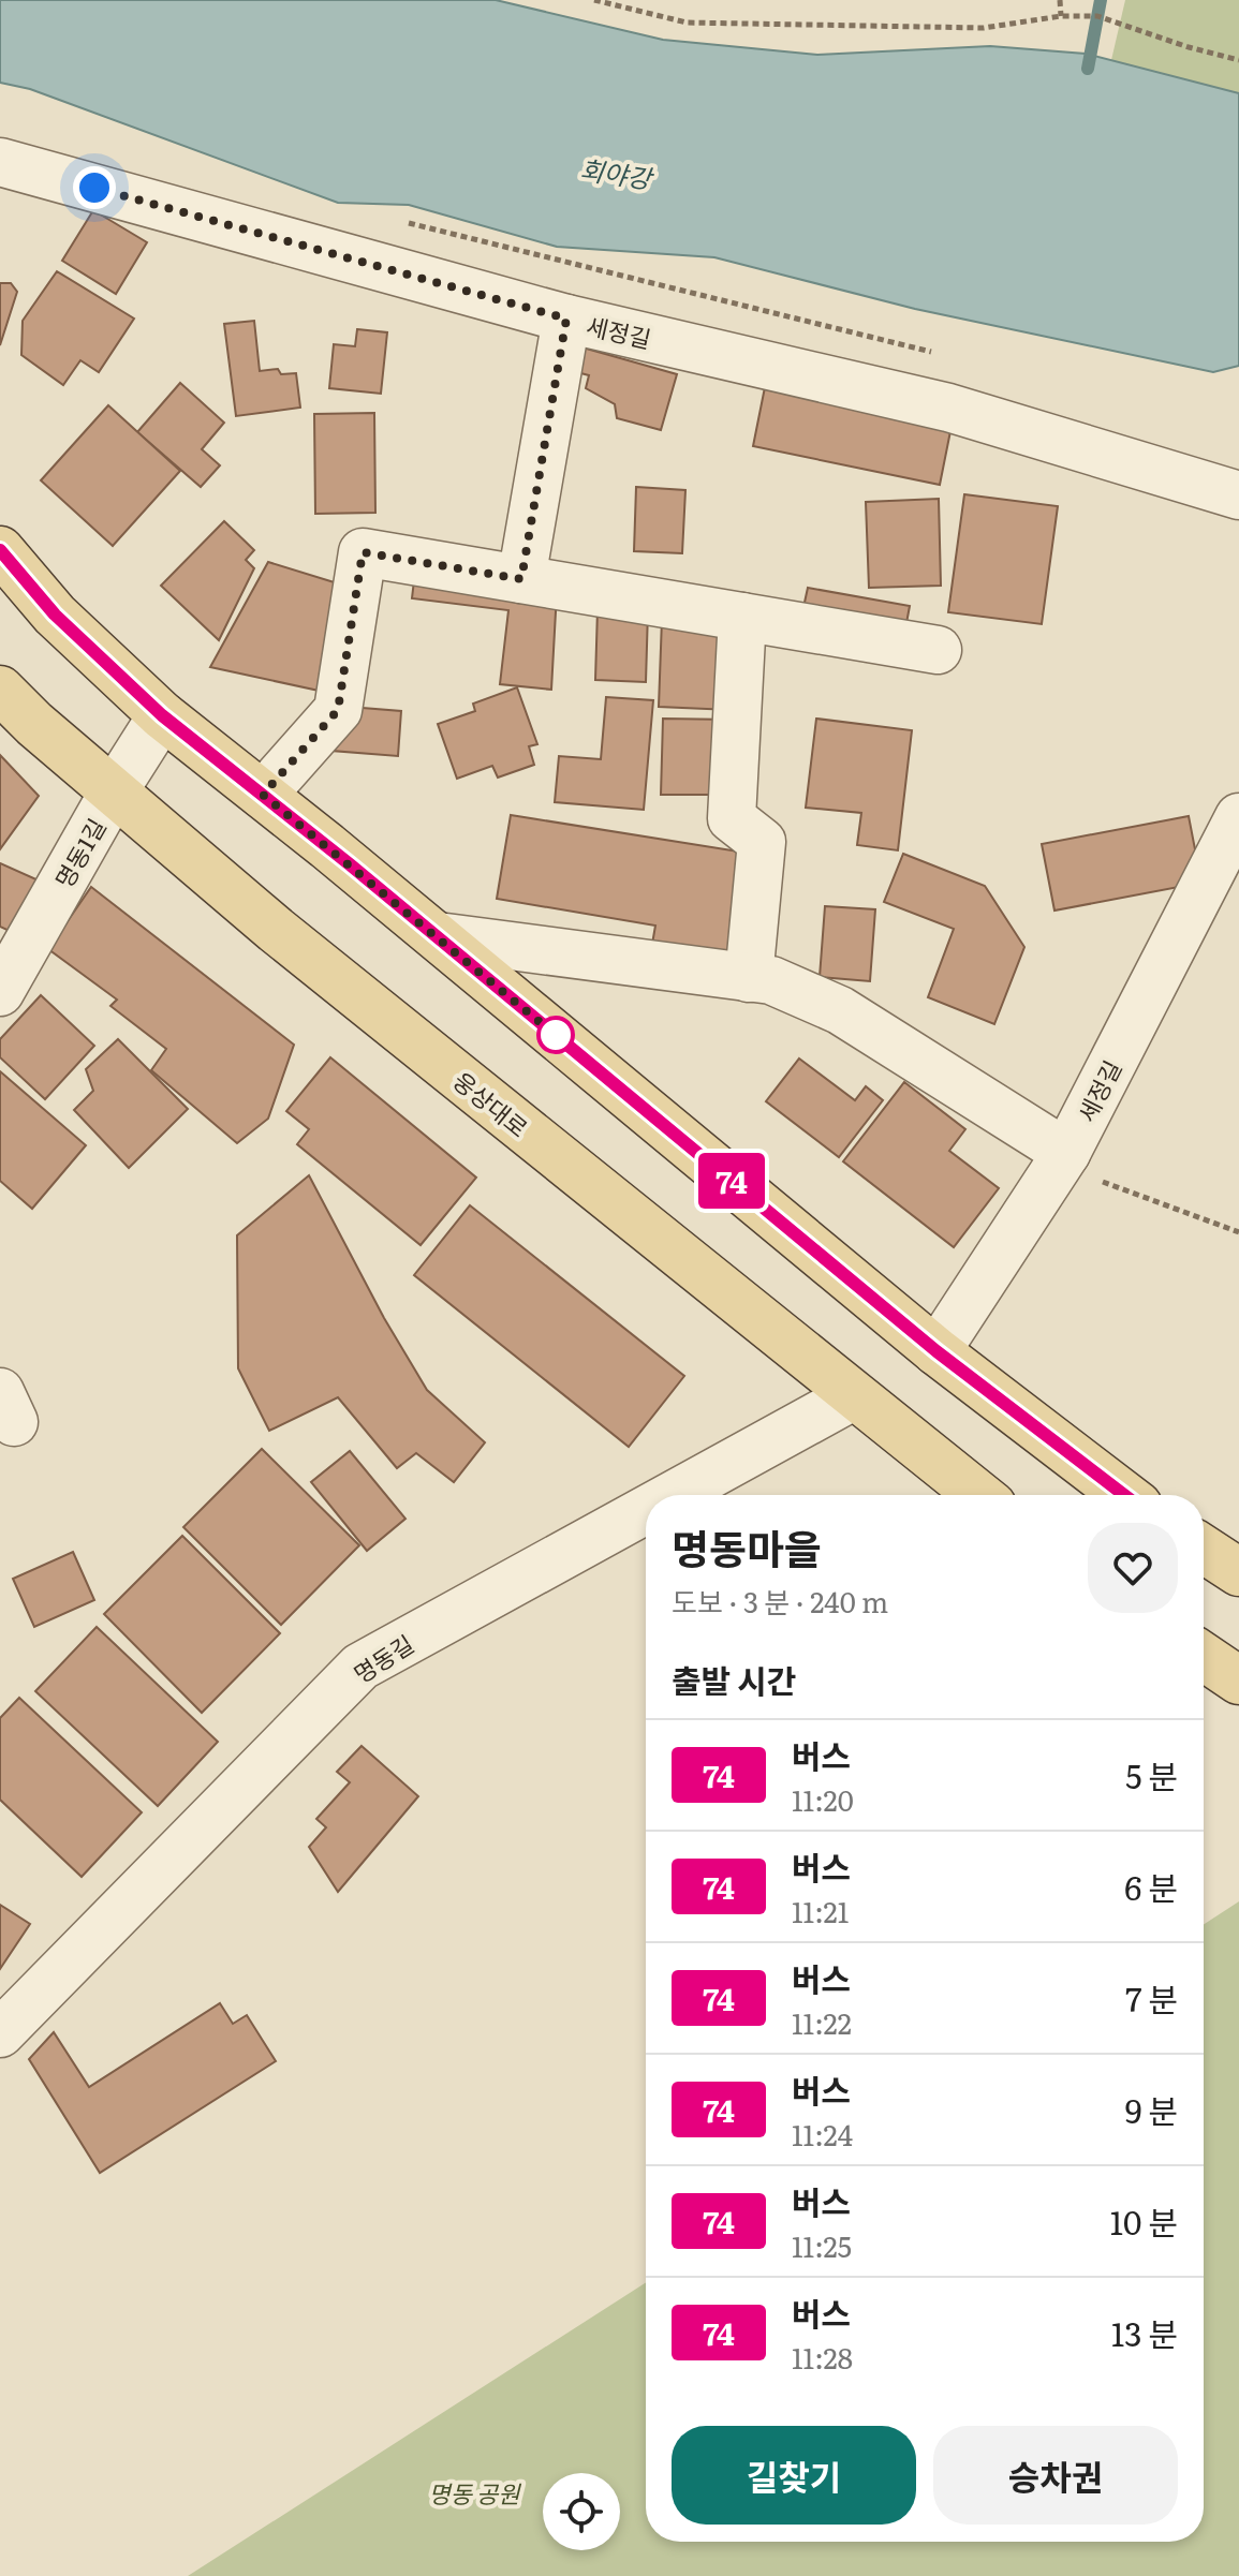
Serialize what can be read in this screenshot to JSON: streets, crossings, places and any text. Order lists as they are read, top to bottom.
{
  "streets": {
    "main road": ["웅상대로"],
    "street": ["세정길", "명동1길", "명동길"]
  },
  "crossings": [
    ["명동1길", "웅상대로"],
    ["웅상대로", "명동길"]
  ],
  "water": ["회야강"],
  "parks": ["명동 공원"],
  "lines": ["bus line 74"],
  "page": {
    "on_map": "74",
    "heading": [
      ["명동마을", "도보 · 3 분 · 240 m"],
      "출발 시간"
    ],
    "list": [
      {
        "mark": "74",
        "name": "버스",
        "note": "11:20",
        "value": "5 분"
      },
      {
        "mark": "74",
        "name": "버스",
        "note": "11:21",
        "value": "6 분"
      },
      {
        "mark": "74",
        "name": "버스",
        "note": "11:22",
        "value": "7 분"
      },
      {
        "mark": "74",
        "name": "버스",
        "note": "11:24",
        "value": "9 분"
      },
      {
        "mark": "74",
        "name": "버스",
        "note": "11:25",
        "value": "10 분"
      },
      {
        "mark": "74",
        "name": "버스",
        "note": "11:28",
        "value": "13 분"
      }
    ],
    "buttons": ["길찾기", "승차권"]
  }
}
